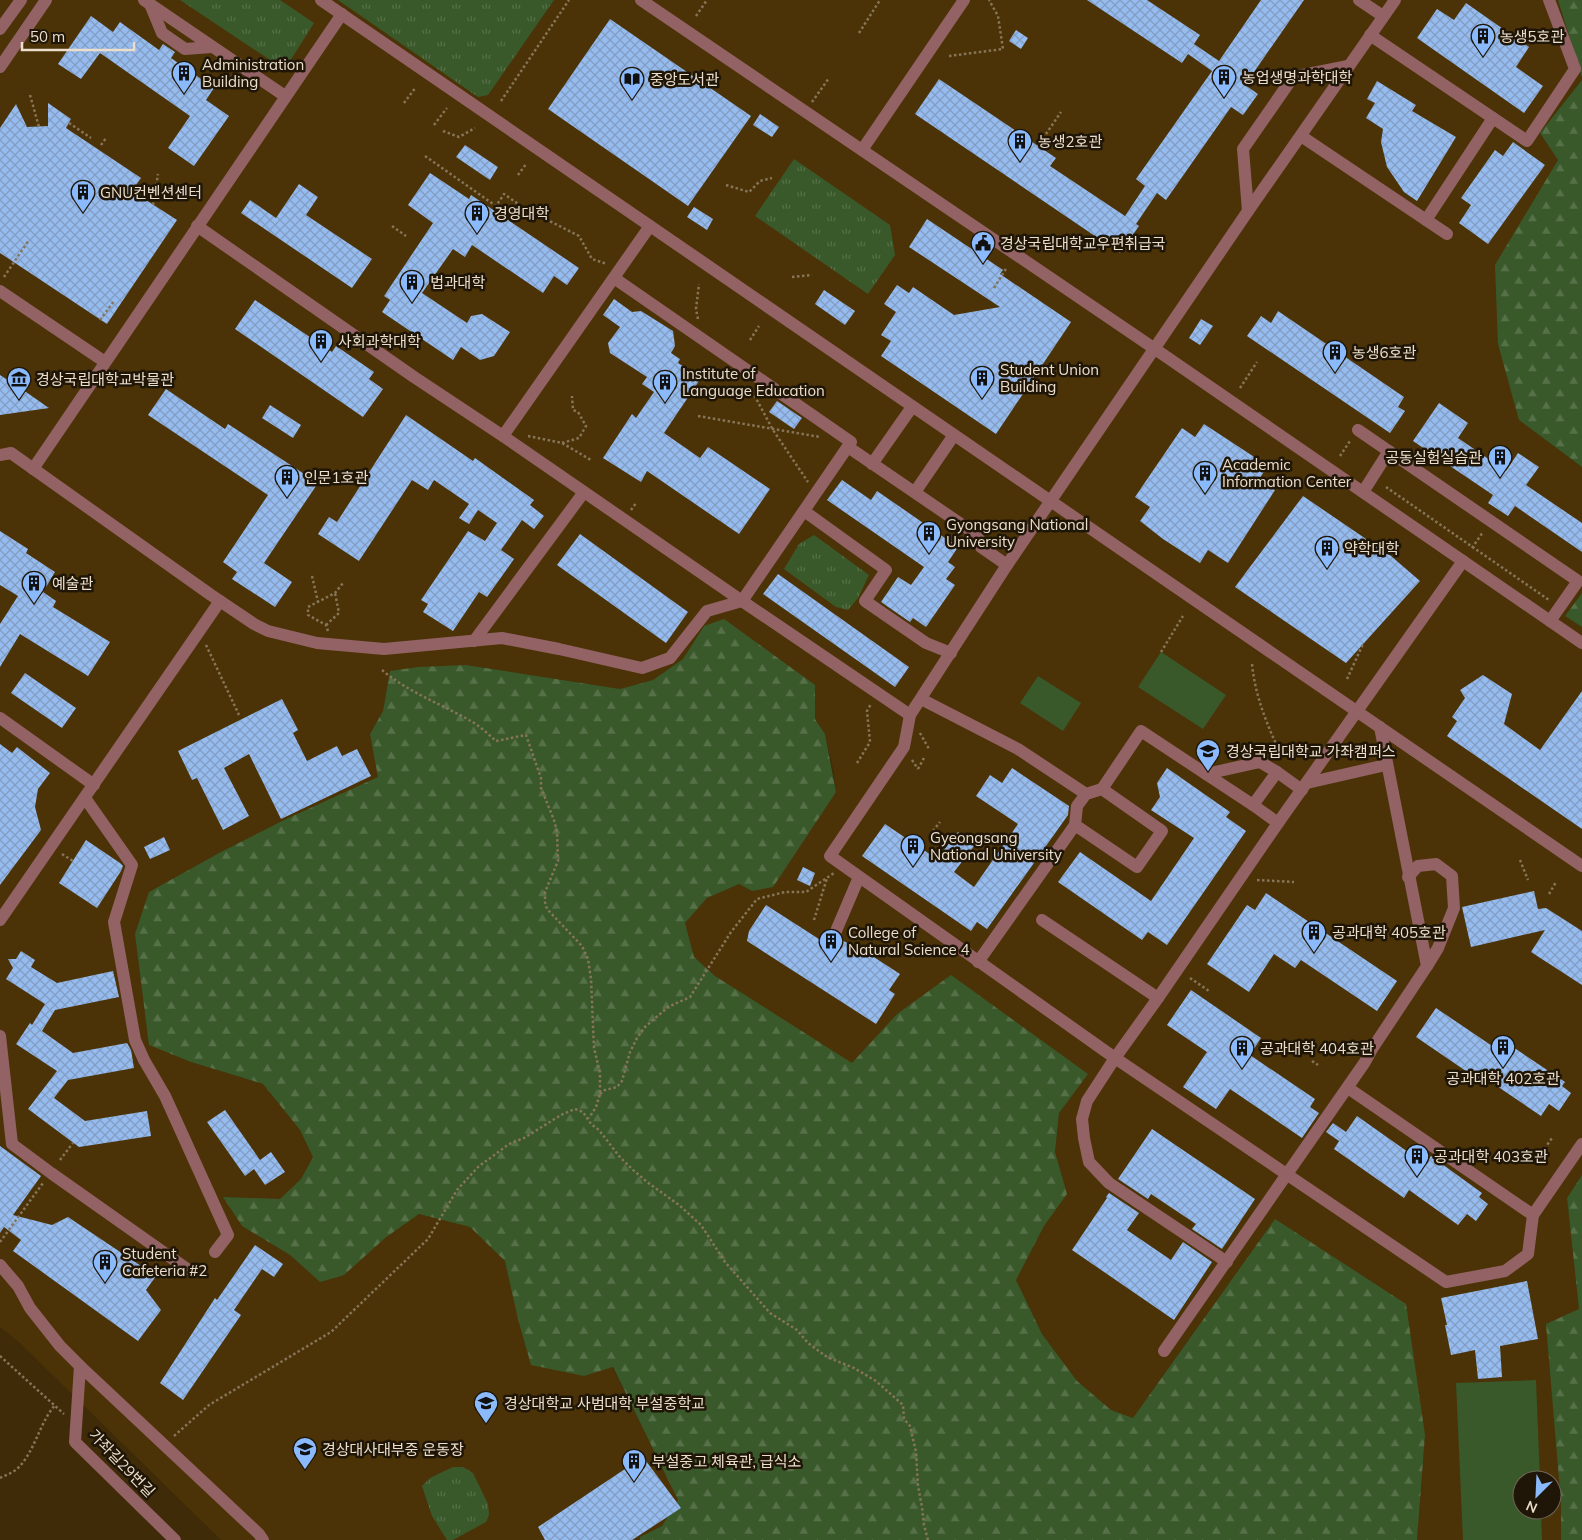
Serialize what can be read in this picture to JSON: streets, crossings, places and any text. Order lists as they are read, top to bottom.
{
  "streets": {
    "street": ["가좌길29번길"]
  },
  "places": {
    "building": [
      "농생5호관",
      "Administration Building",
      "농업생명과학대학",
      "농생2호관",
      "GNU컨벤션센터",
      "경영대학",
      "법과대학",
      "사회과학대학",
      "농생6호관",
      "Student Union Building",
      "Institute of Language Education",
      "공동실험실습관",
      "Academic Information Center",
      "인문1호관",
      "Gyongsang National University",
      "약학대학",
      "예술관",
      "Gyeongsang National University",
      "공과대학 405호관",
      "College of Natural Science 4",
      "공과대학 402호관",
      "공과대학 404호관",
      "공과대학 403호관",
      "Student Cafeteria #2",
      "부설중고 체육관, 급식소"
    ],
    "library": ["중앙도서관"],
    "public building": ["경상국립대학교우편취급국"],
    "museum": ["경상국립대학교박물관"],
    "school or university": ["경상국립대학교 가좌캠퍼스", "경상대학교 사범대학 부설중학교", "경상대사대부중 운동장"]
  },
  "scale_bar": "50 m",
  "north": "bottom left"
}
